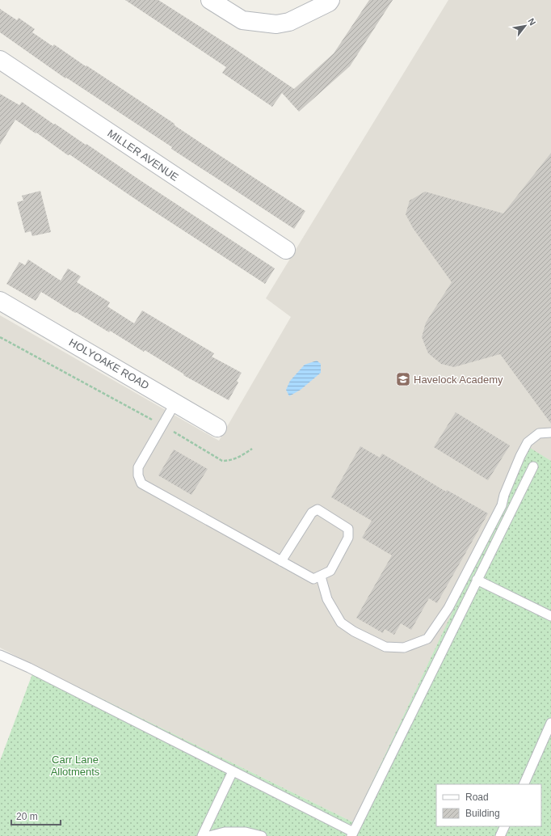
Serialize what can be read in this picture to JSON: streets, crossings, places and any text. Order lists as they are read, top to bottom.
{
  "streets": {
    "street": ["MILLER AVENUE", "HOLYOAKE ROAD"]
  },
  "parks": ["Carr Lane Allotments"],
  "places": {
    "school or university": ["Havelock Academy"]
  },
  "legend": ["Road", "Building"],
  "scale_bar": "20 m",
  "north": "top right"
}
